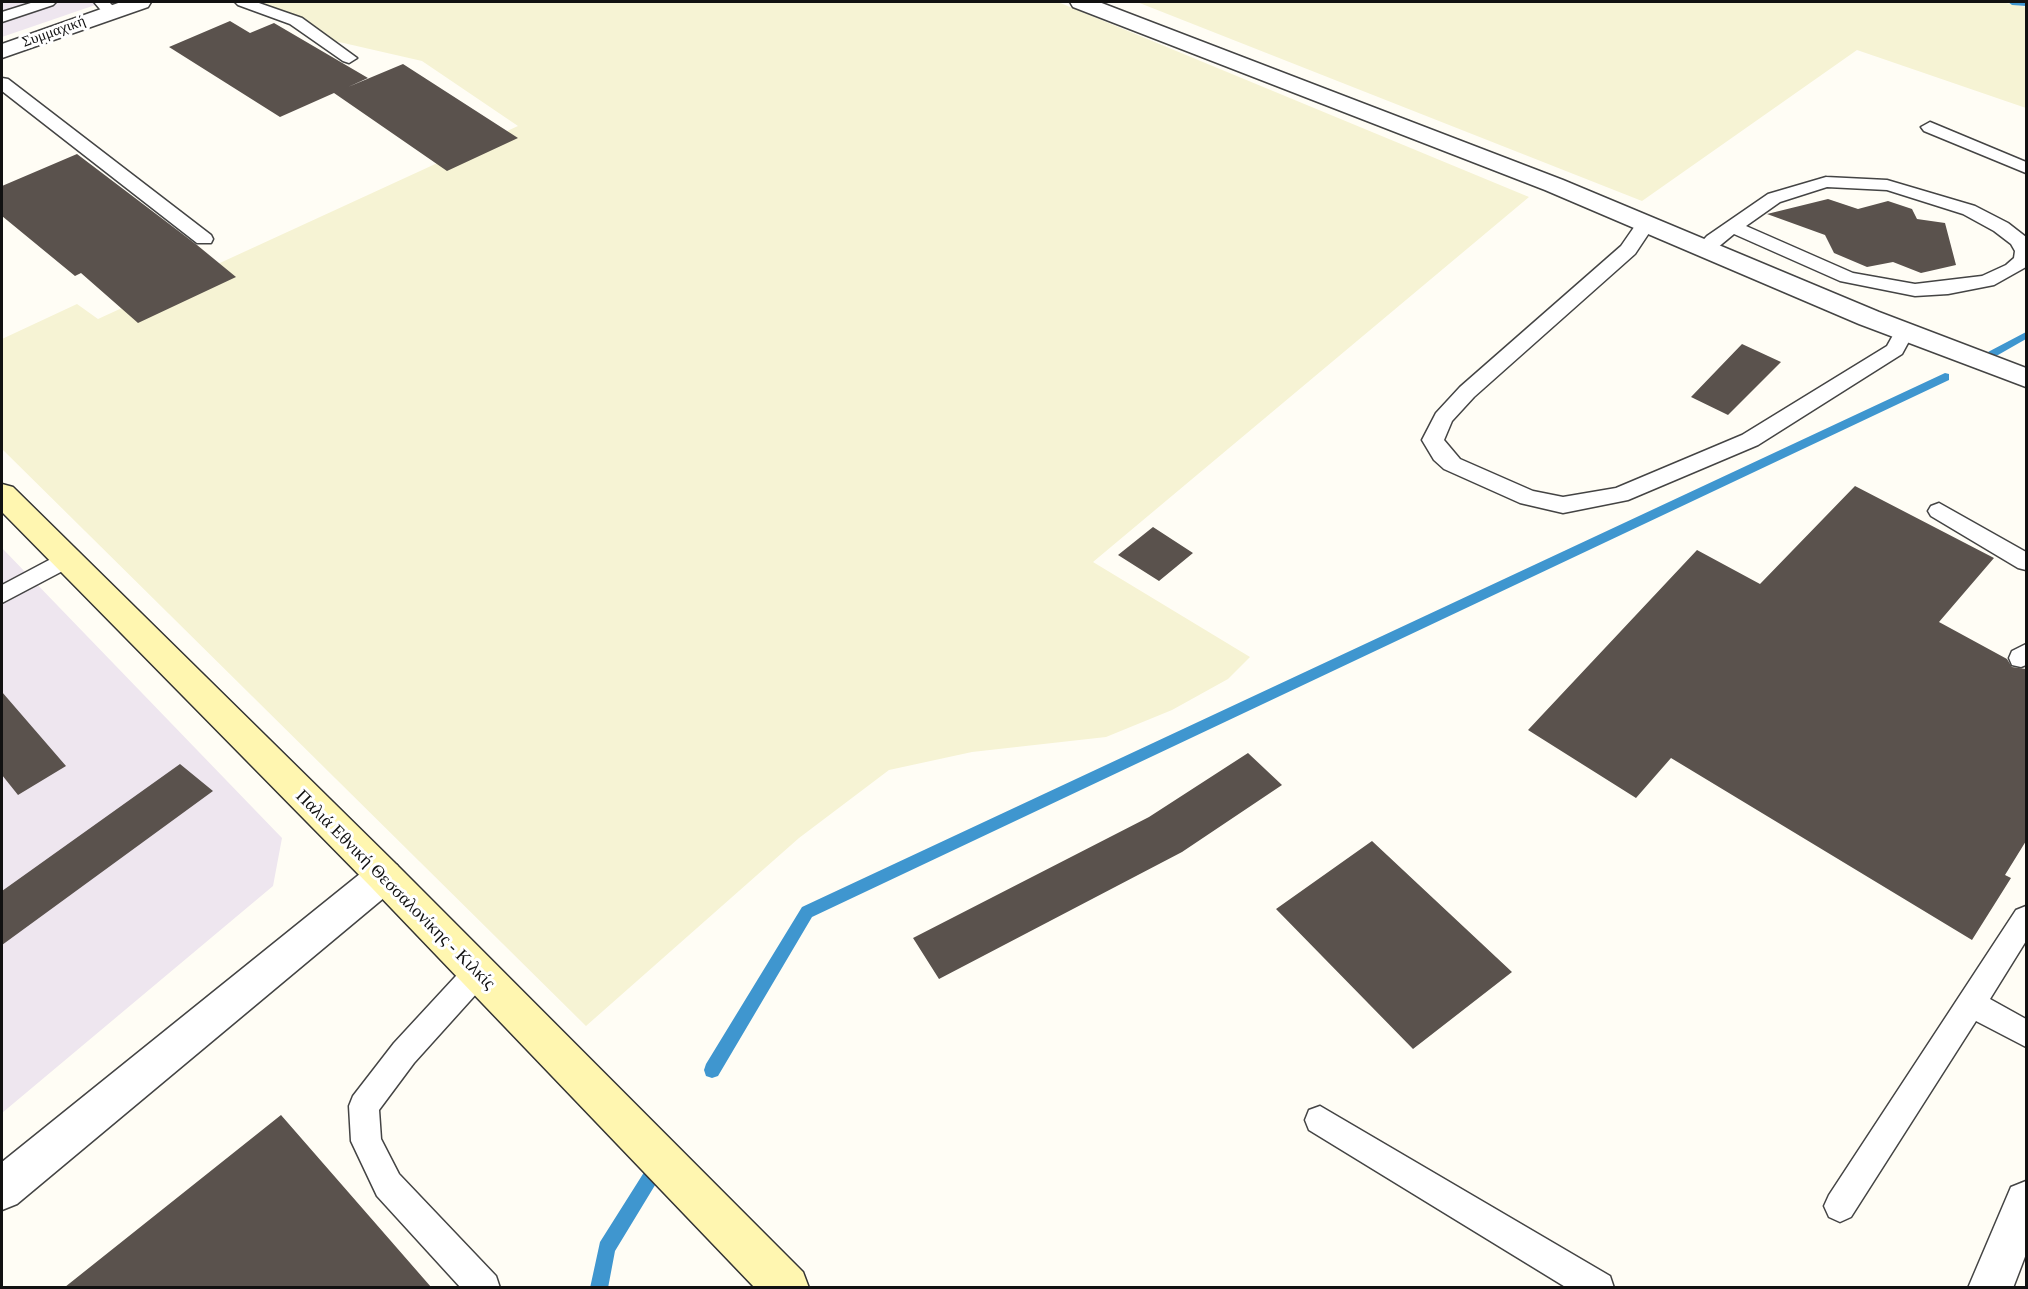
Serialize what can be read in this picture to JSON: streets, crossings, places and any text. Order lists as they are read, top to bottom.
{
  "streets": {
    "main road": ["Παλιά Εθνική Θεσσαλονίκης - Κιλκίς"],
    "street": ["Συμμαχική"]
  }
}
